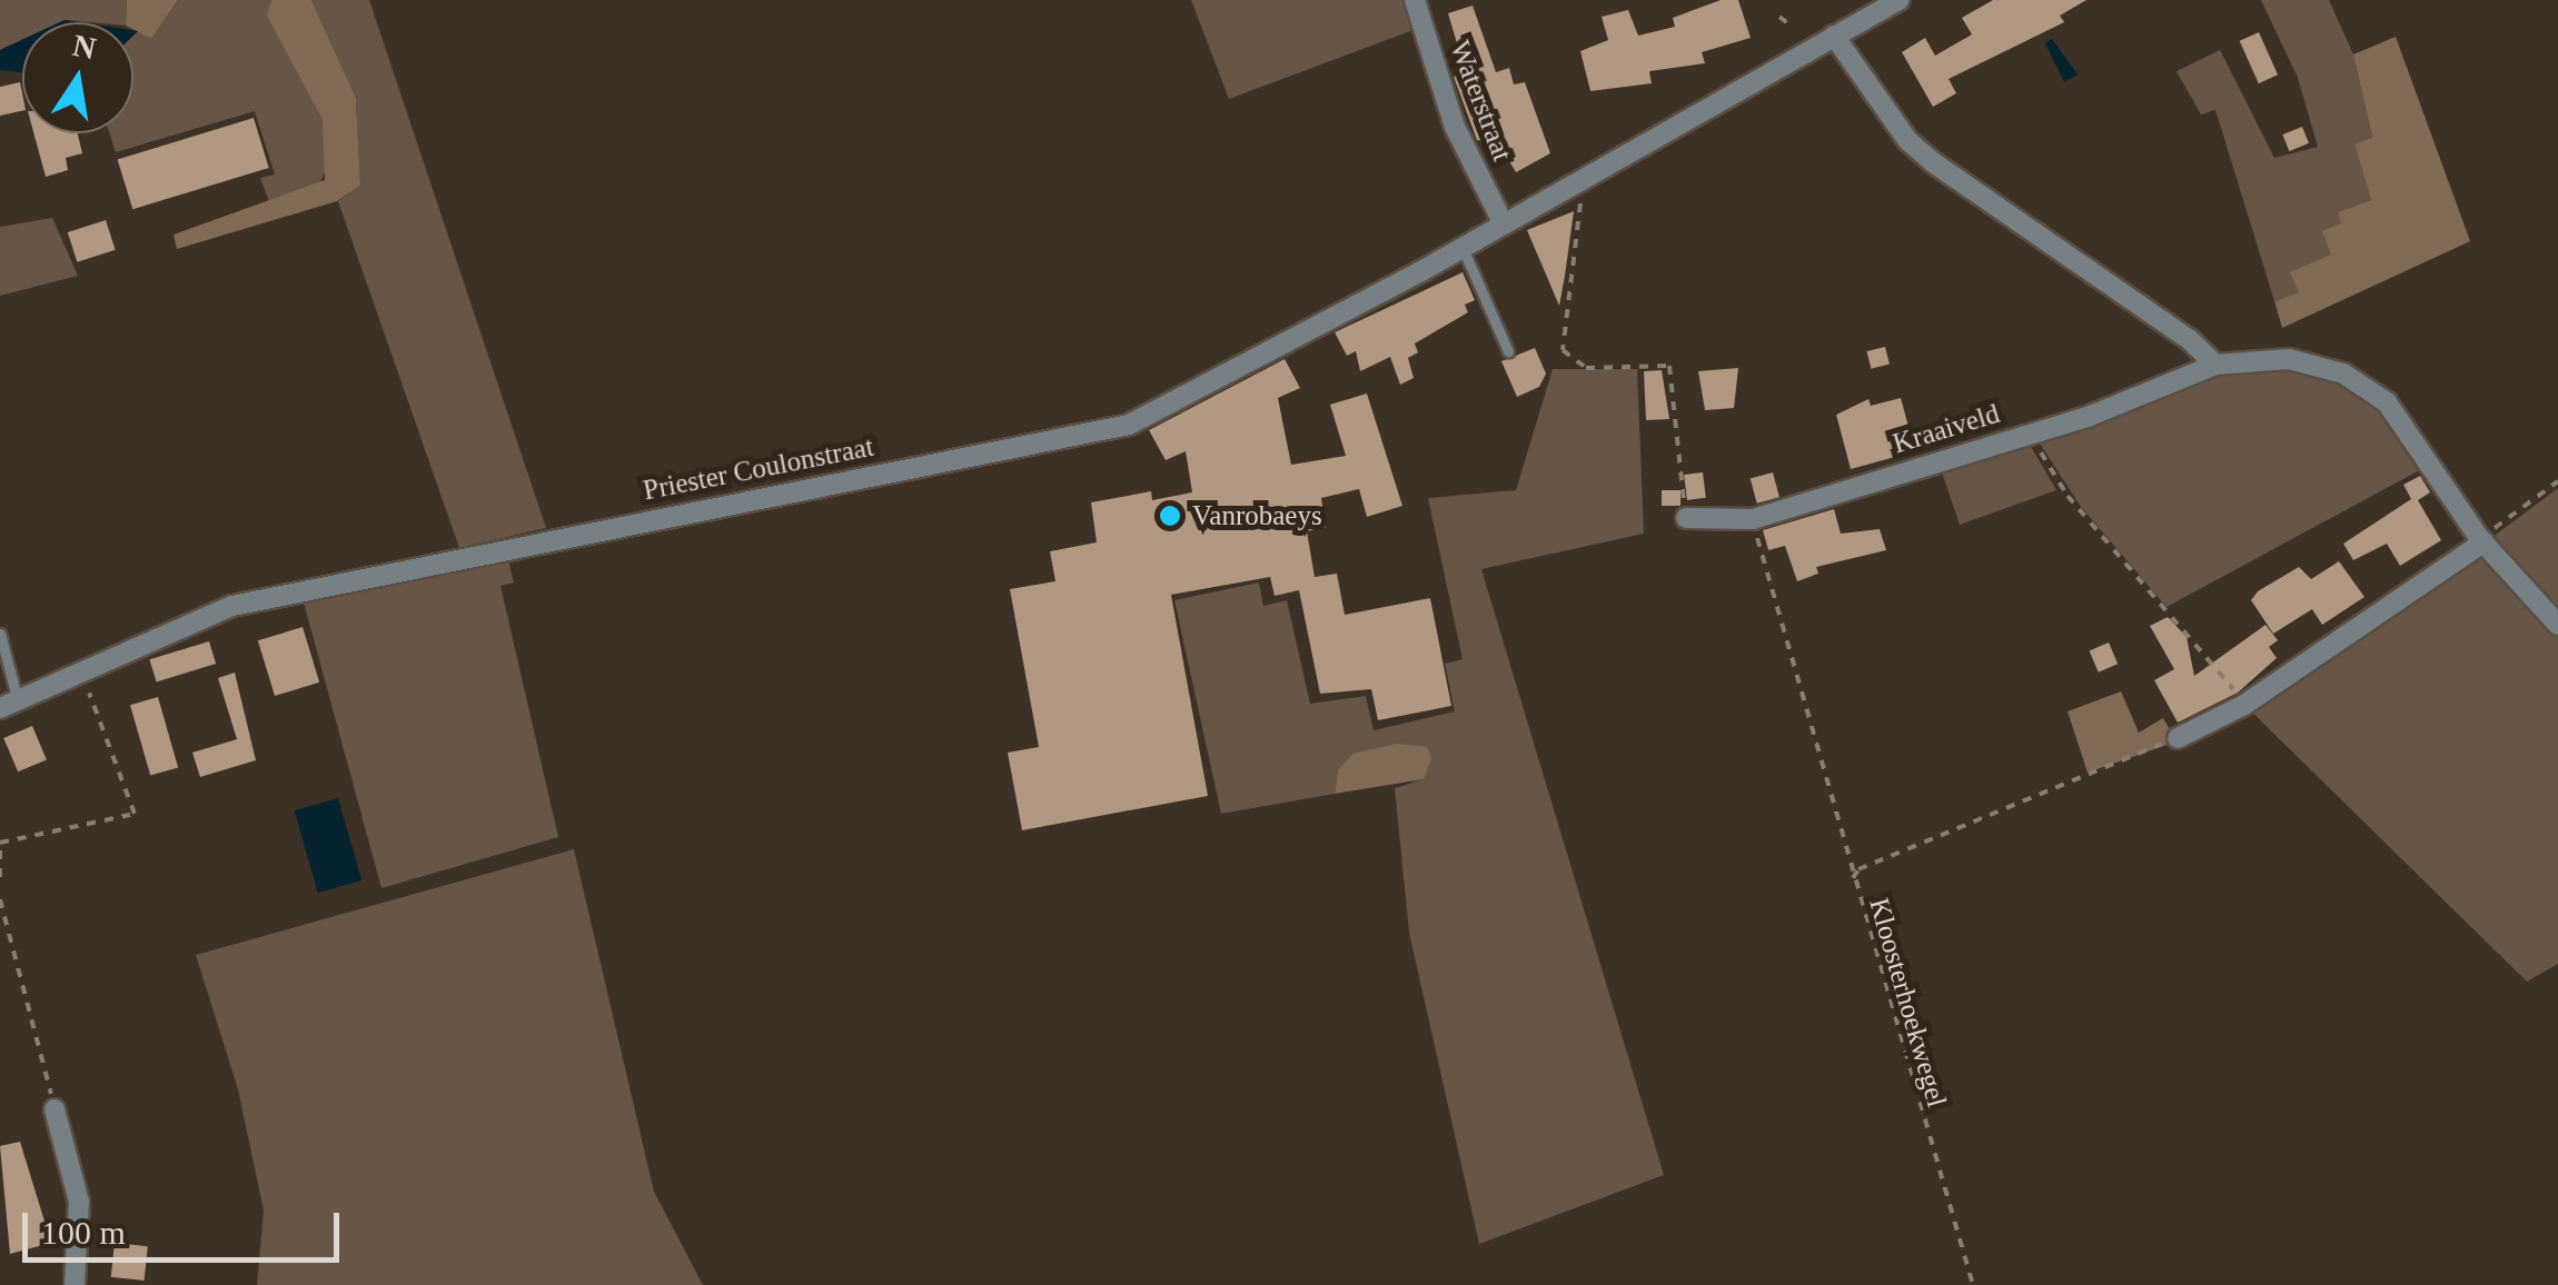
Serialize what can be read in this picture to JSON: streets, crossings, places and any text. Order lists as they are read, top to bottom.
{
  "streets": {
    "street": ["Waterstraat", "Kraaiveld", "Priester Coulonstraat"],
    "path": ["Kloosterhoekwegel"]
  },
  "crossings": [
    ["Waterstraat", "Priester Coulonstraat"]
  ],
  "places": ["Vanrobaeys"],
  "scale_bar": "100 m",
  "north": "top"
}
